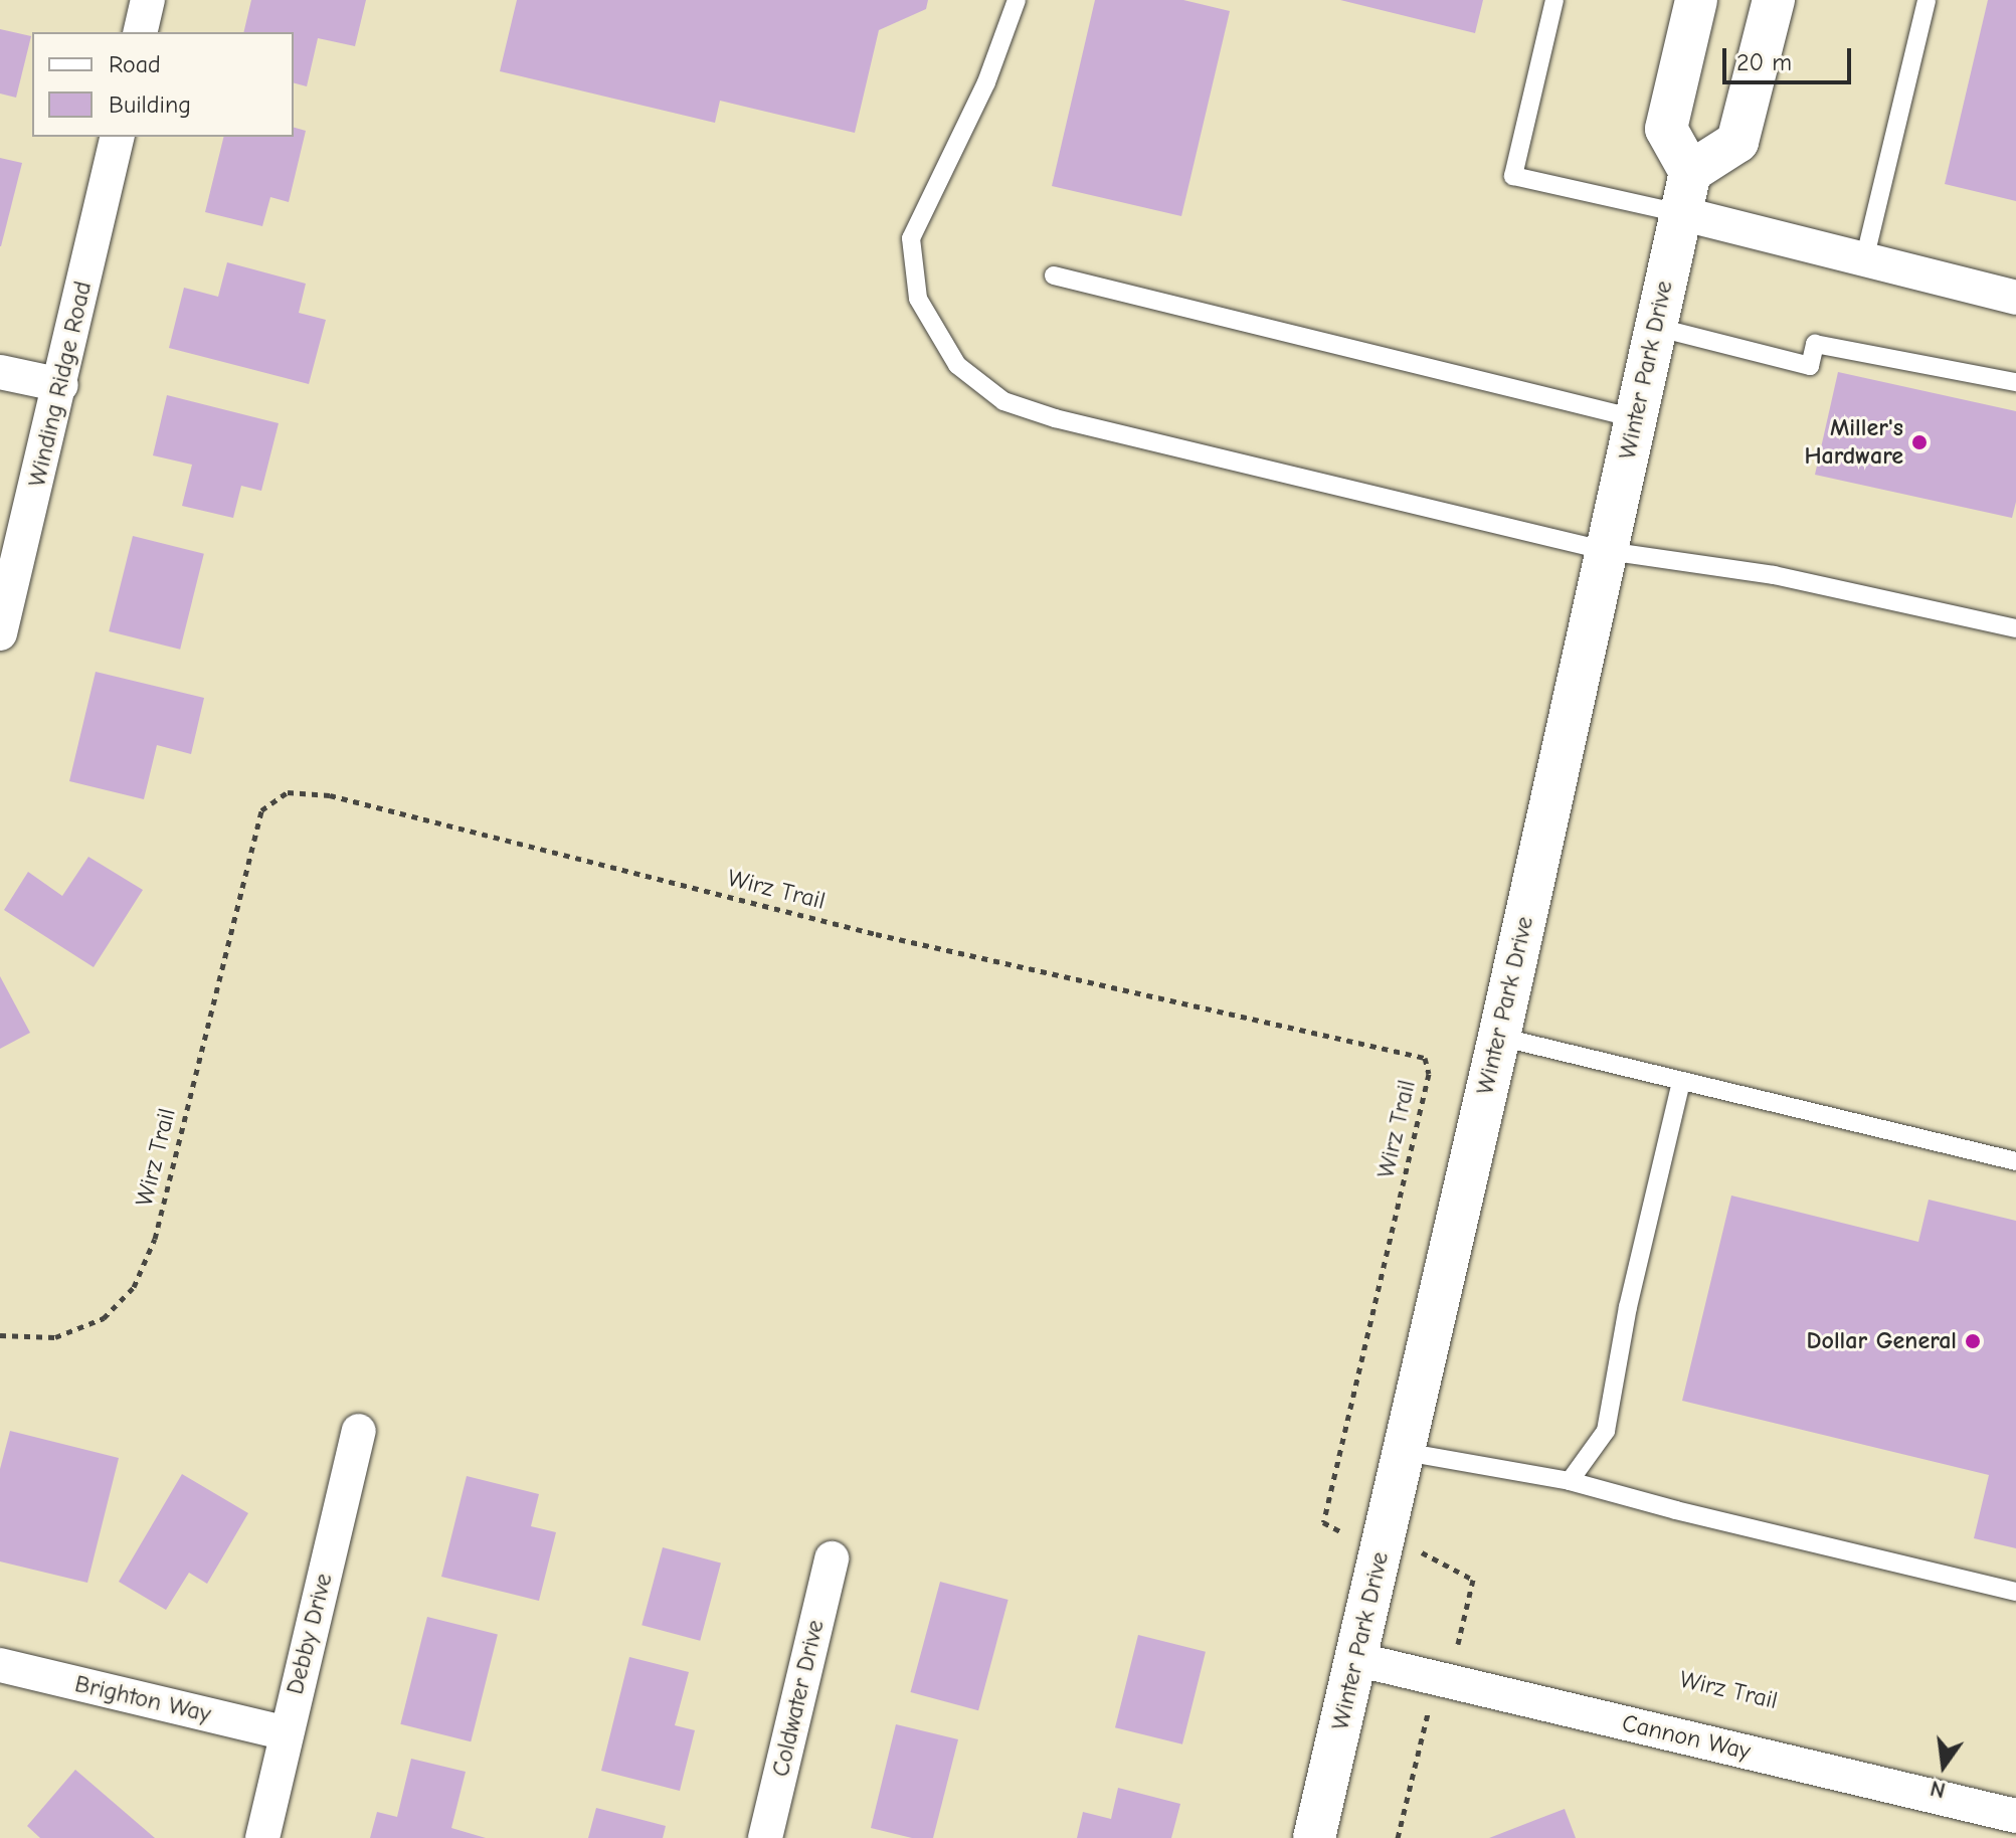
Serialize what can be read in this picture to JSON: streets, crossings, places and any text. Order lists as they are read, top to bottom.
{
  "streets": {
    "street": [
      "Winter Park Drive",
      "Winding Ridge Road",
      "Debby Drive",
      "Coldwater Drive",
      "Brighton Way",
      "Cannon Way"
    ],
    "path": ["Wirz Trail"]
  },
  "crossings": [
    ["Winter Park Drive", "Cannon Way"],
    ["Debby Drive", "Brighton Way"]
  ],
  "places": ["Miller's Hardware", "Dollar General"],
  "legend": ["Road", "Building"],
  "scale_bar": "20 m",
  "north": "bottom"
}
